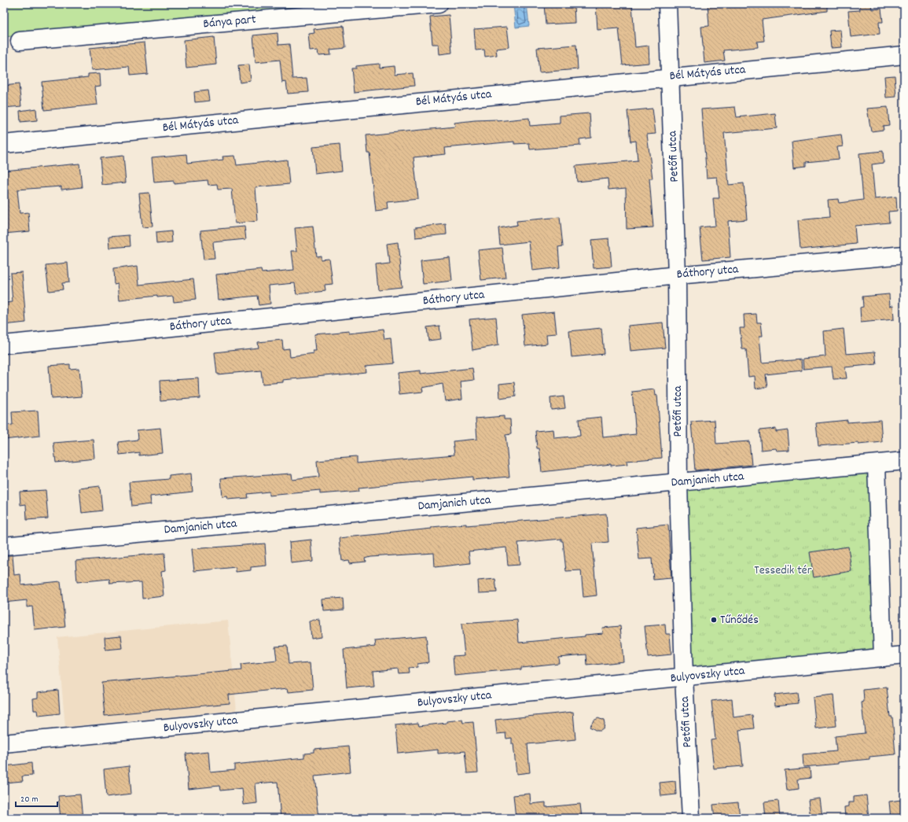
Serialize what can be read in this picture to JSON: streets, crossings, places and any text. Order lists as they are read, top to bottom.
{
  "streets": {
    "street": [
      "Bánya part",
      "Bél Mátyás utca",
      "Petőfi utca",
      "Báthory utca",
      "Damjanich utca",
      "Bulyovszky utca"
    ]
  },
  "crossings": [
    ["Bél Mátyás utca", "Petőfi utca"],
    ["Petőfi utca", "Báthory utca"],
    ["Petőfi utca", "Damjanich utca"],
    ["Petőfi utca", "Bulyovszky utca"]
  ],
  "parks": ["Tessedik tér"],
  "places": ["Tűnődés"],
  "scale_bar": "20 m"
}
